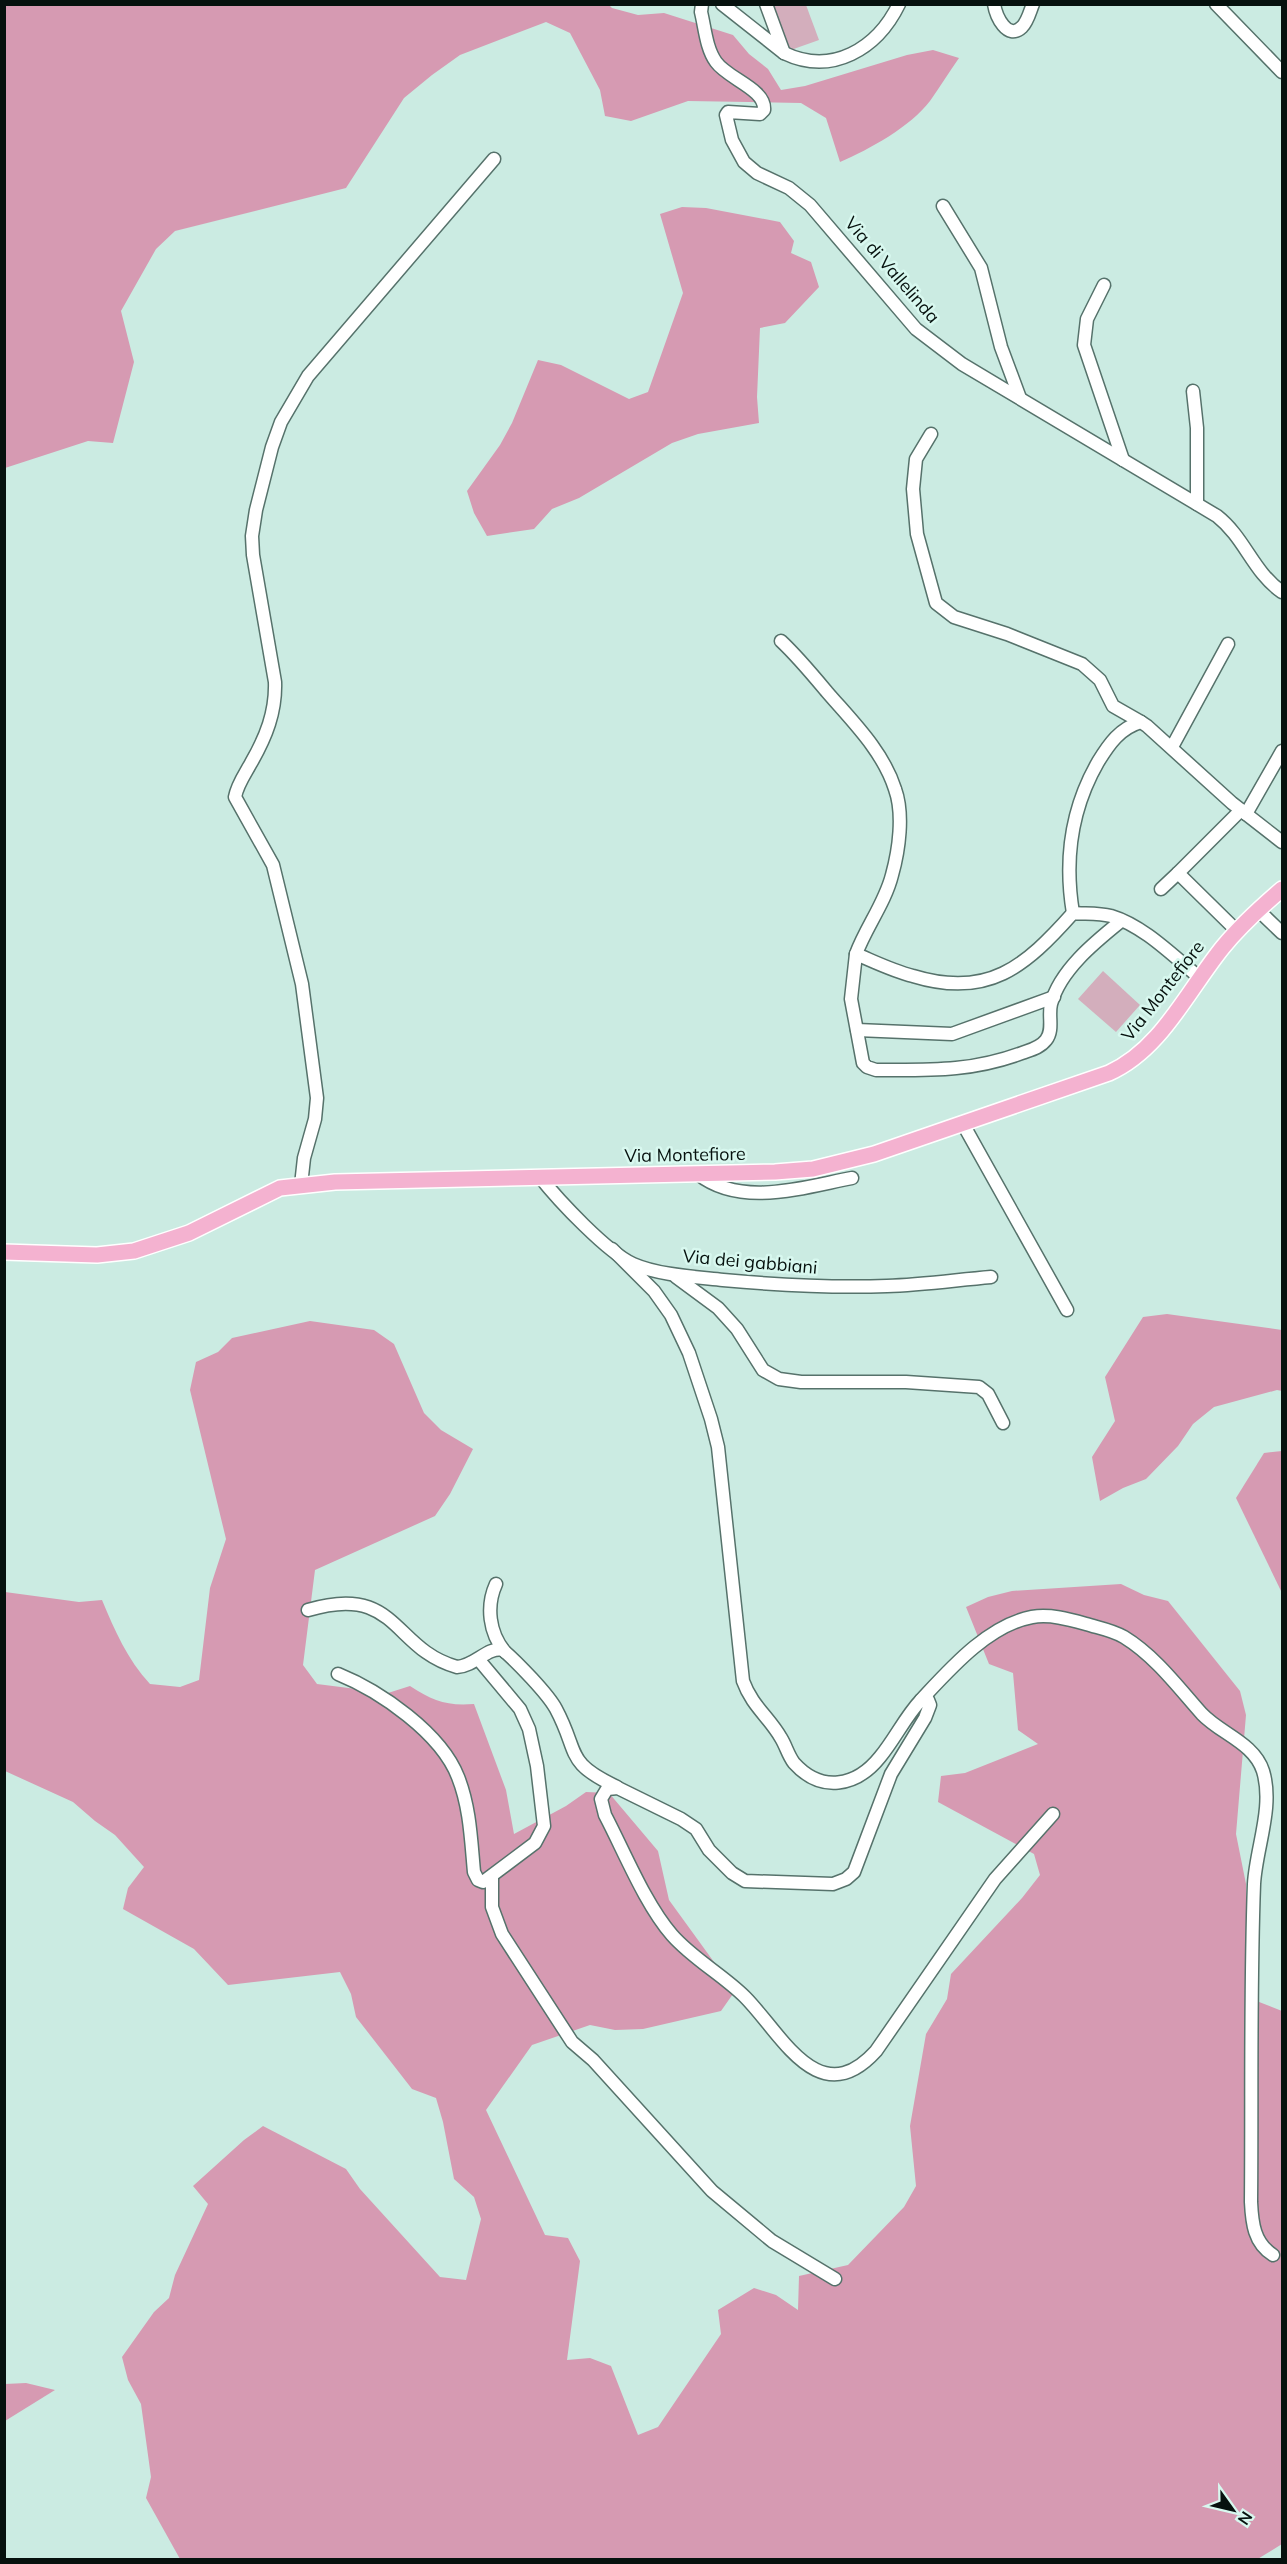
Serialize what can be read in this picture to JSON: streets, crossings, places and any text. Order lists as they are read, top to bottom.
{
  "streets": {
    "main road": ["Via Montefiore"],
    "street": ["Via di Vallelinda", "Via dei gabbiani"]
  },
  "crossings": [
    ["Via Montefiore", "Via dei gabbiani"]
  ],
  "north": "bottom right"
}
